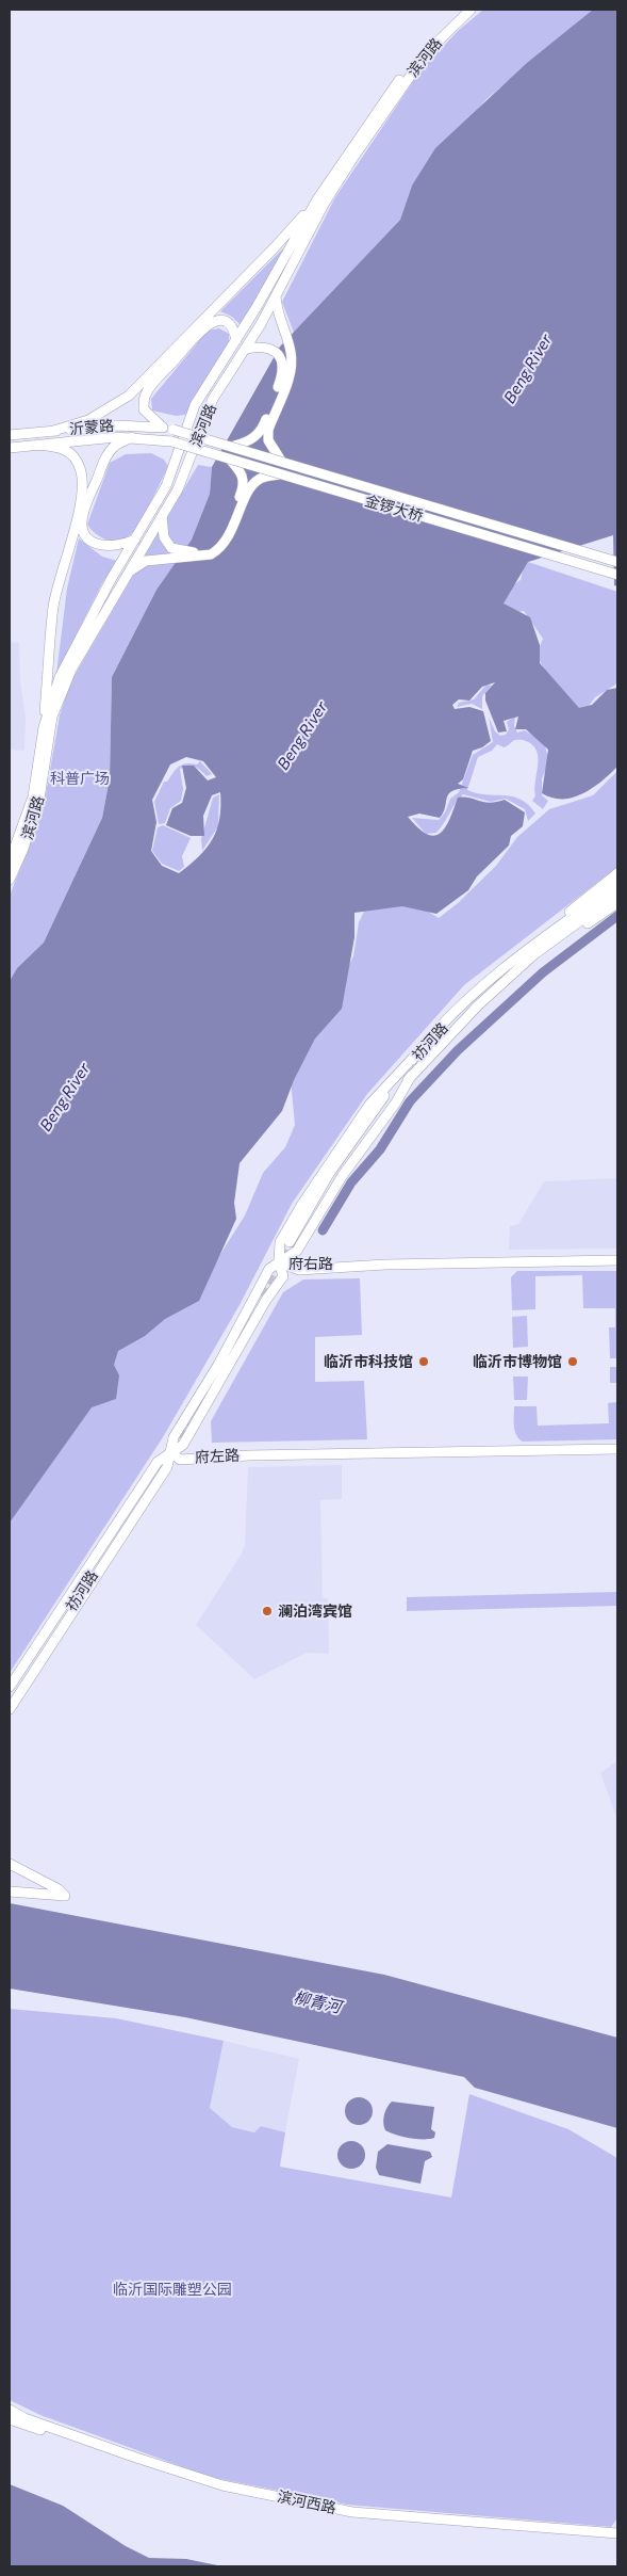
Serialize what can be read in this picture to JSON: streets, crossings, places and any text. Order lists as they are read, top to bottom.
{
  "streets": {
    "main road": [
      "滨河路",
      "沂蒙路",
      "金锣大桥",
      "祊河路",
      "府右路",
      "府左路",
      "滨河西路"
    ]
  },
  "crossings": [
    ["沂蒙路", "金锣大桥"]
  ],
  "water": ["Beng River", "柳青河"],
  "parks": ["科普广场", "临沂国际雕塑公园"],
  "places": ["临沂市科技馆", "临沂市博物馆", "澜泊湾宾馆"]
}
